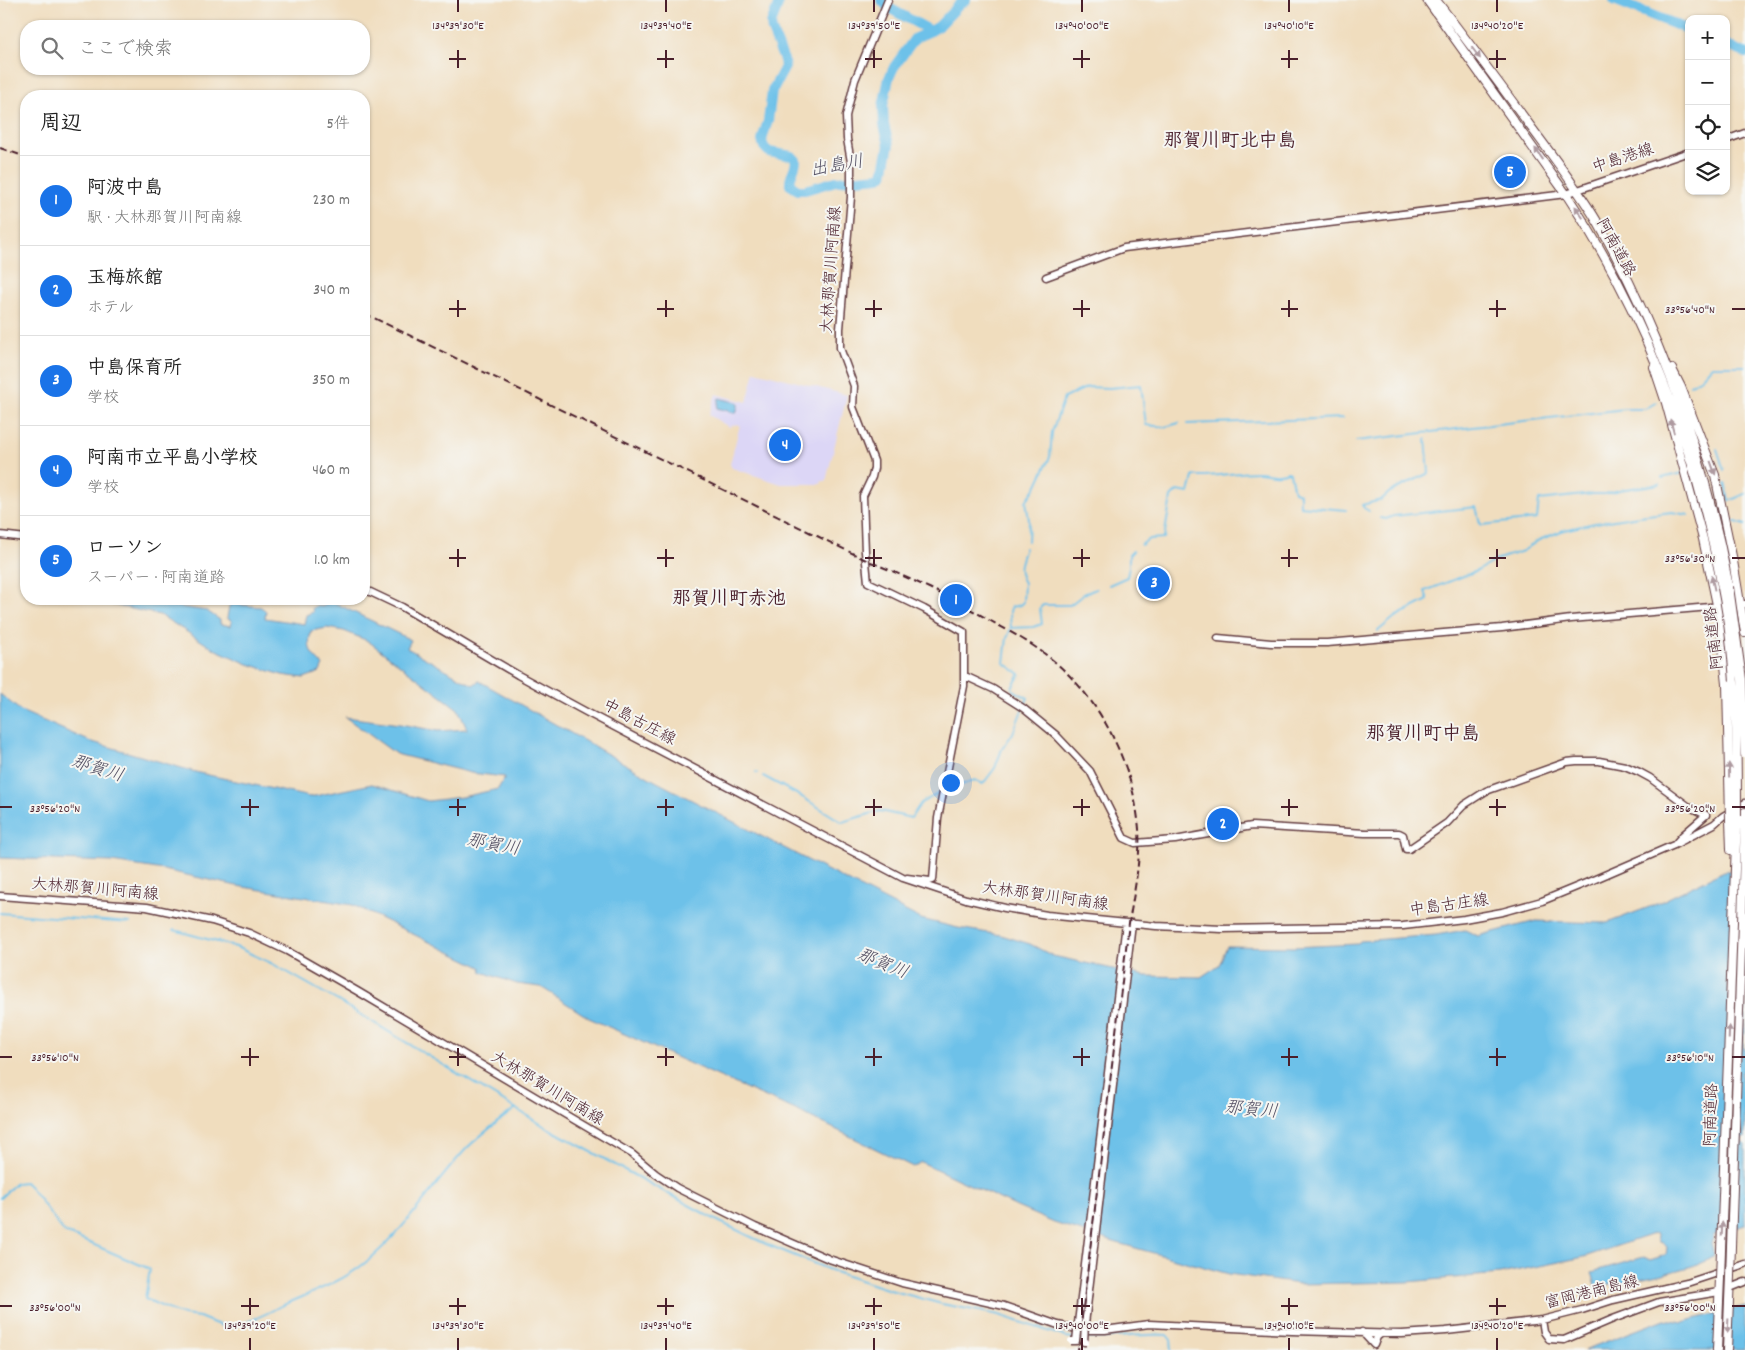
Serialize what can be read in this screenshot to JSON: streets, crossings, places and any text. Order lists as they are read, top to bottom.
{
  "streets": {
    "highway": ["阿南道路"],
    "main road": [
      "中島港線",
      "大林那賀川阿南線",
      "中島古庄線",
      "富岡港南島線"
    ]
  },
  "crossings": [
    ["中島港線", "阿南道路"],
    ["大林那賀川阿南線", "中島古庄線"],
    ["大林那賀川阿南線", "富岡港南島線"]
  ],
  "districts": ["那賀川町北中島", "那賀川町赤池", "那賀川町中島"],
  "water": ["出島川", "那賀川"],
  "page": {
    "map_buttons": ["+", "−"],
    "search": "ここで検索",
    "heading": ["周辺", "5件"],
    "pins": [
      "5",
      "4",
      "3",
      "1",
      "2"
    ],
    "list": [
      {
        "mark": "1",
        "name": "阿波中島",
        "note": "駅 · 大林那賀川阿南線",
        "value": "230 m"
      },
      {
        "mark": "2",
        "name": "玉梅旅館",
        "note": "ホテル",
        "value": "340 m"
      },
      {
        "mark": "3",
        "name": "中島保育所",
        "note": "学校",
        "value": "350 m"
      },
      {
        "mark": "4",
        "name": "阿南市立平島小学校",
        "note": "学校",
        "value": "460 m"
      },
      {
        "mark": "5",
        "name": "ローソン",
        "note": "スーパー · 阿南道路",
        "value": "1.0 km"
      }
    ]
  },
  "coordinates": [
    "134°39'30\"E",
    "134°39'40\"E",
    "134°39'50\"E",
    "134°40'00\"E",
    "134°40'10\"E",
    "134°40'20\"E",
    "33°56'40\"N",
    "33°56'30\"N",
    "33°56'20\"N",
    "33°56'10\"N",
    "33°56'00\"N",
    "134°39'20\"E"
  ]
}
